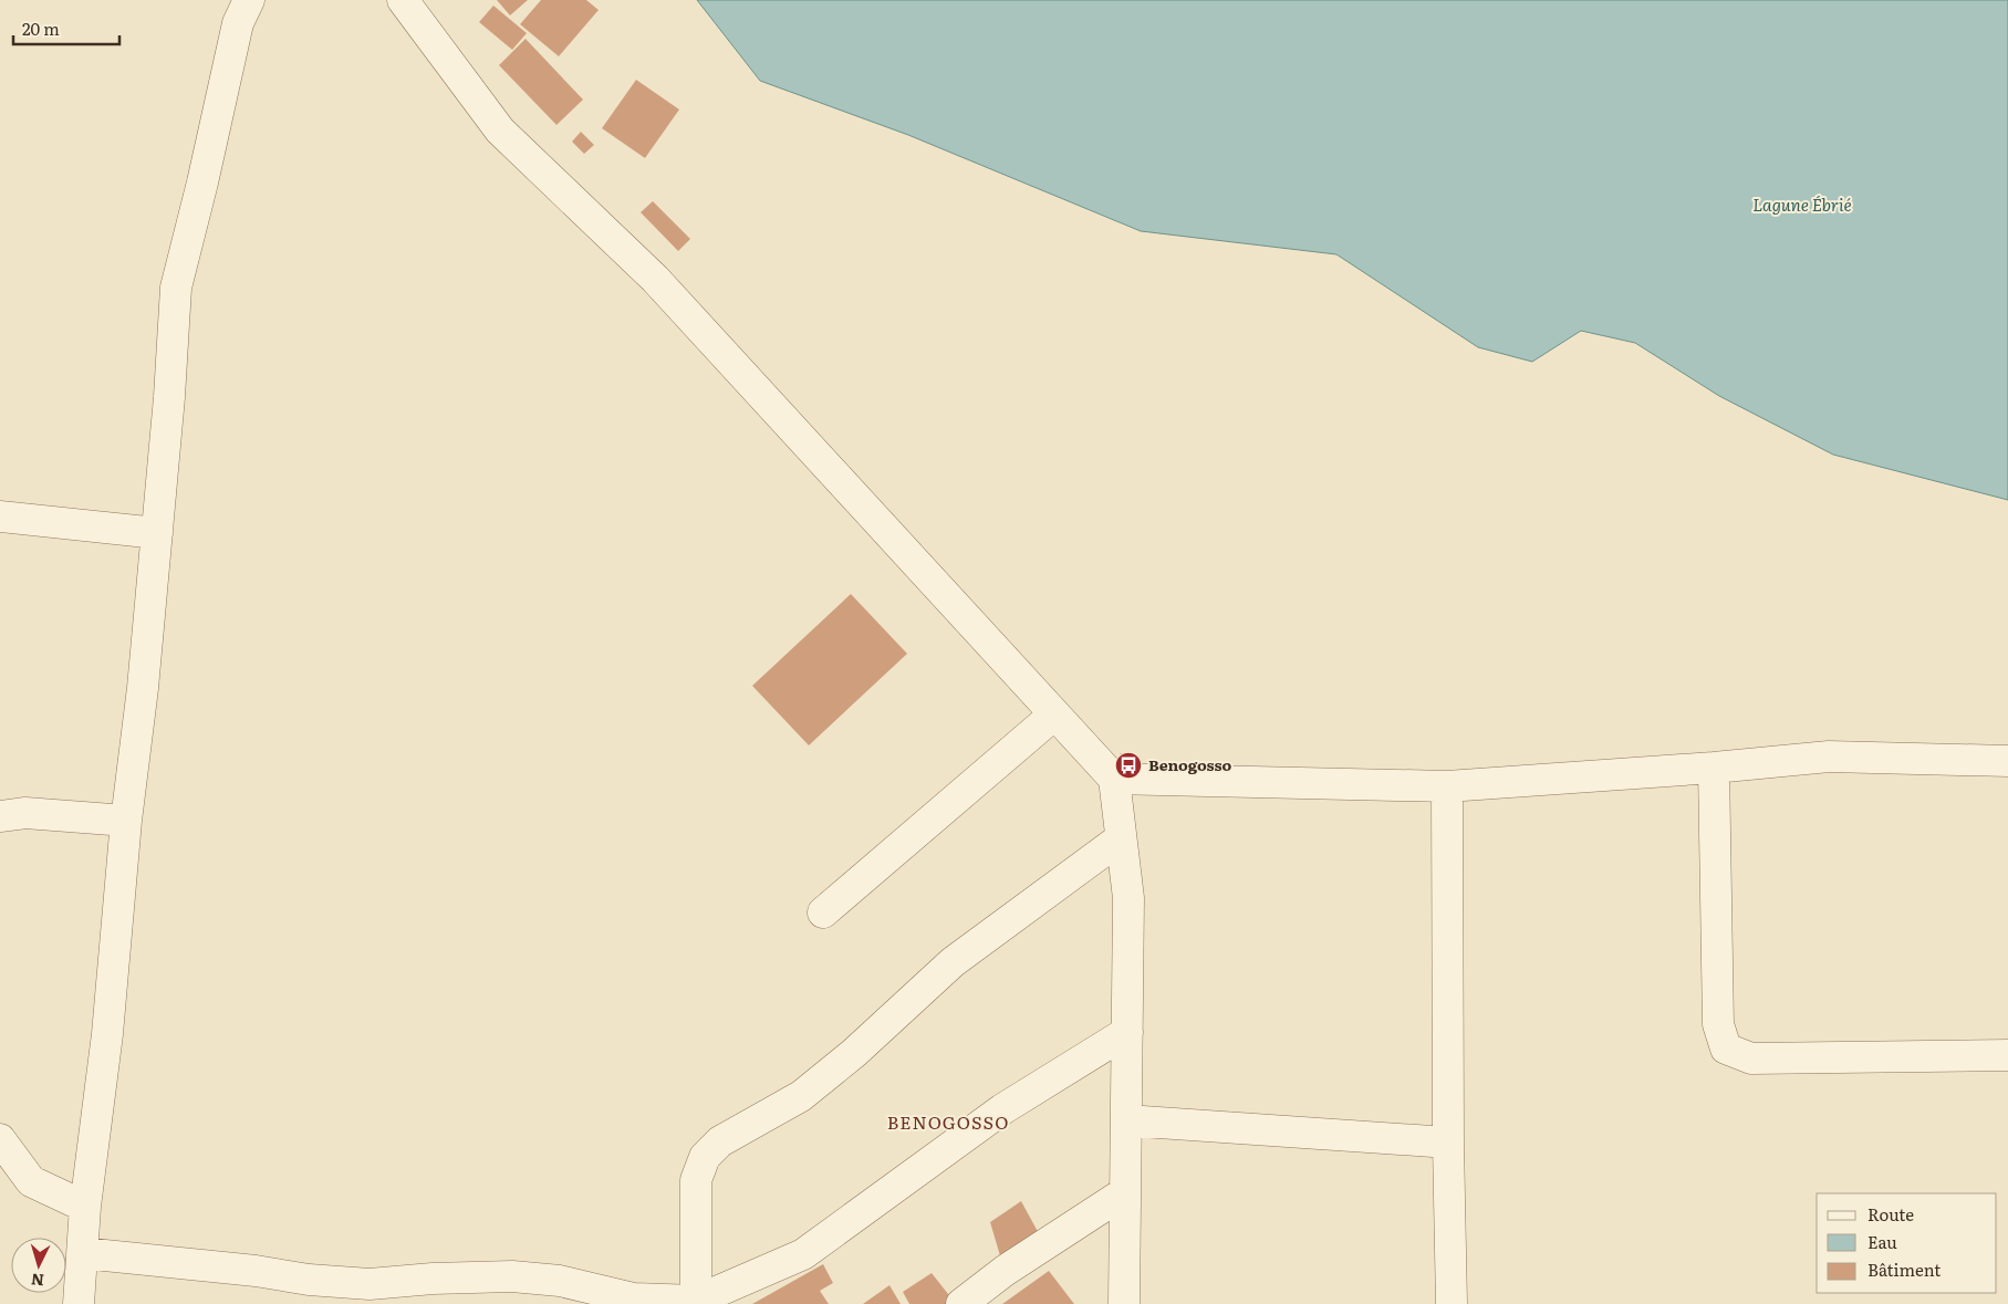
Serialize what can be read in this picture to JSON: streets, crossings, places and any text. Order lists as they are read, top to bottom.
{
  "districts": ["BENOGOSSO"],
  "water": ["Lagune Ébrié"],
  "places": {
    "bus stop": ["Benogosso"]
  },
  "legend": ["Route", "Eau", "Bâtiment"],
  "scale_bar": "20 m",
  "north": "bottom"
}
